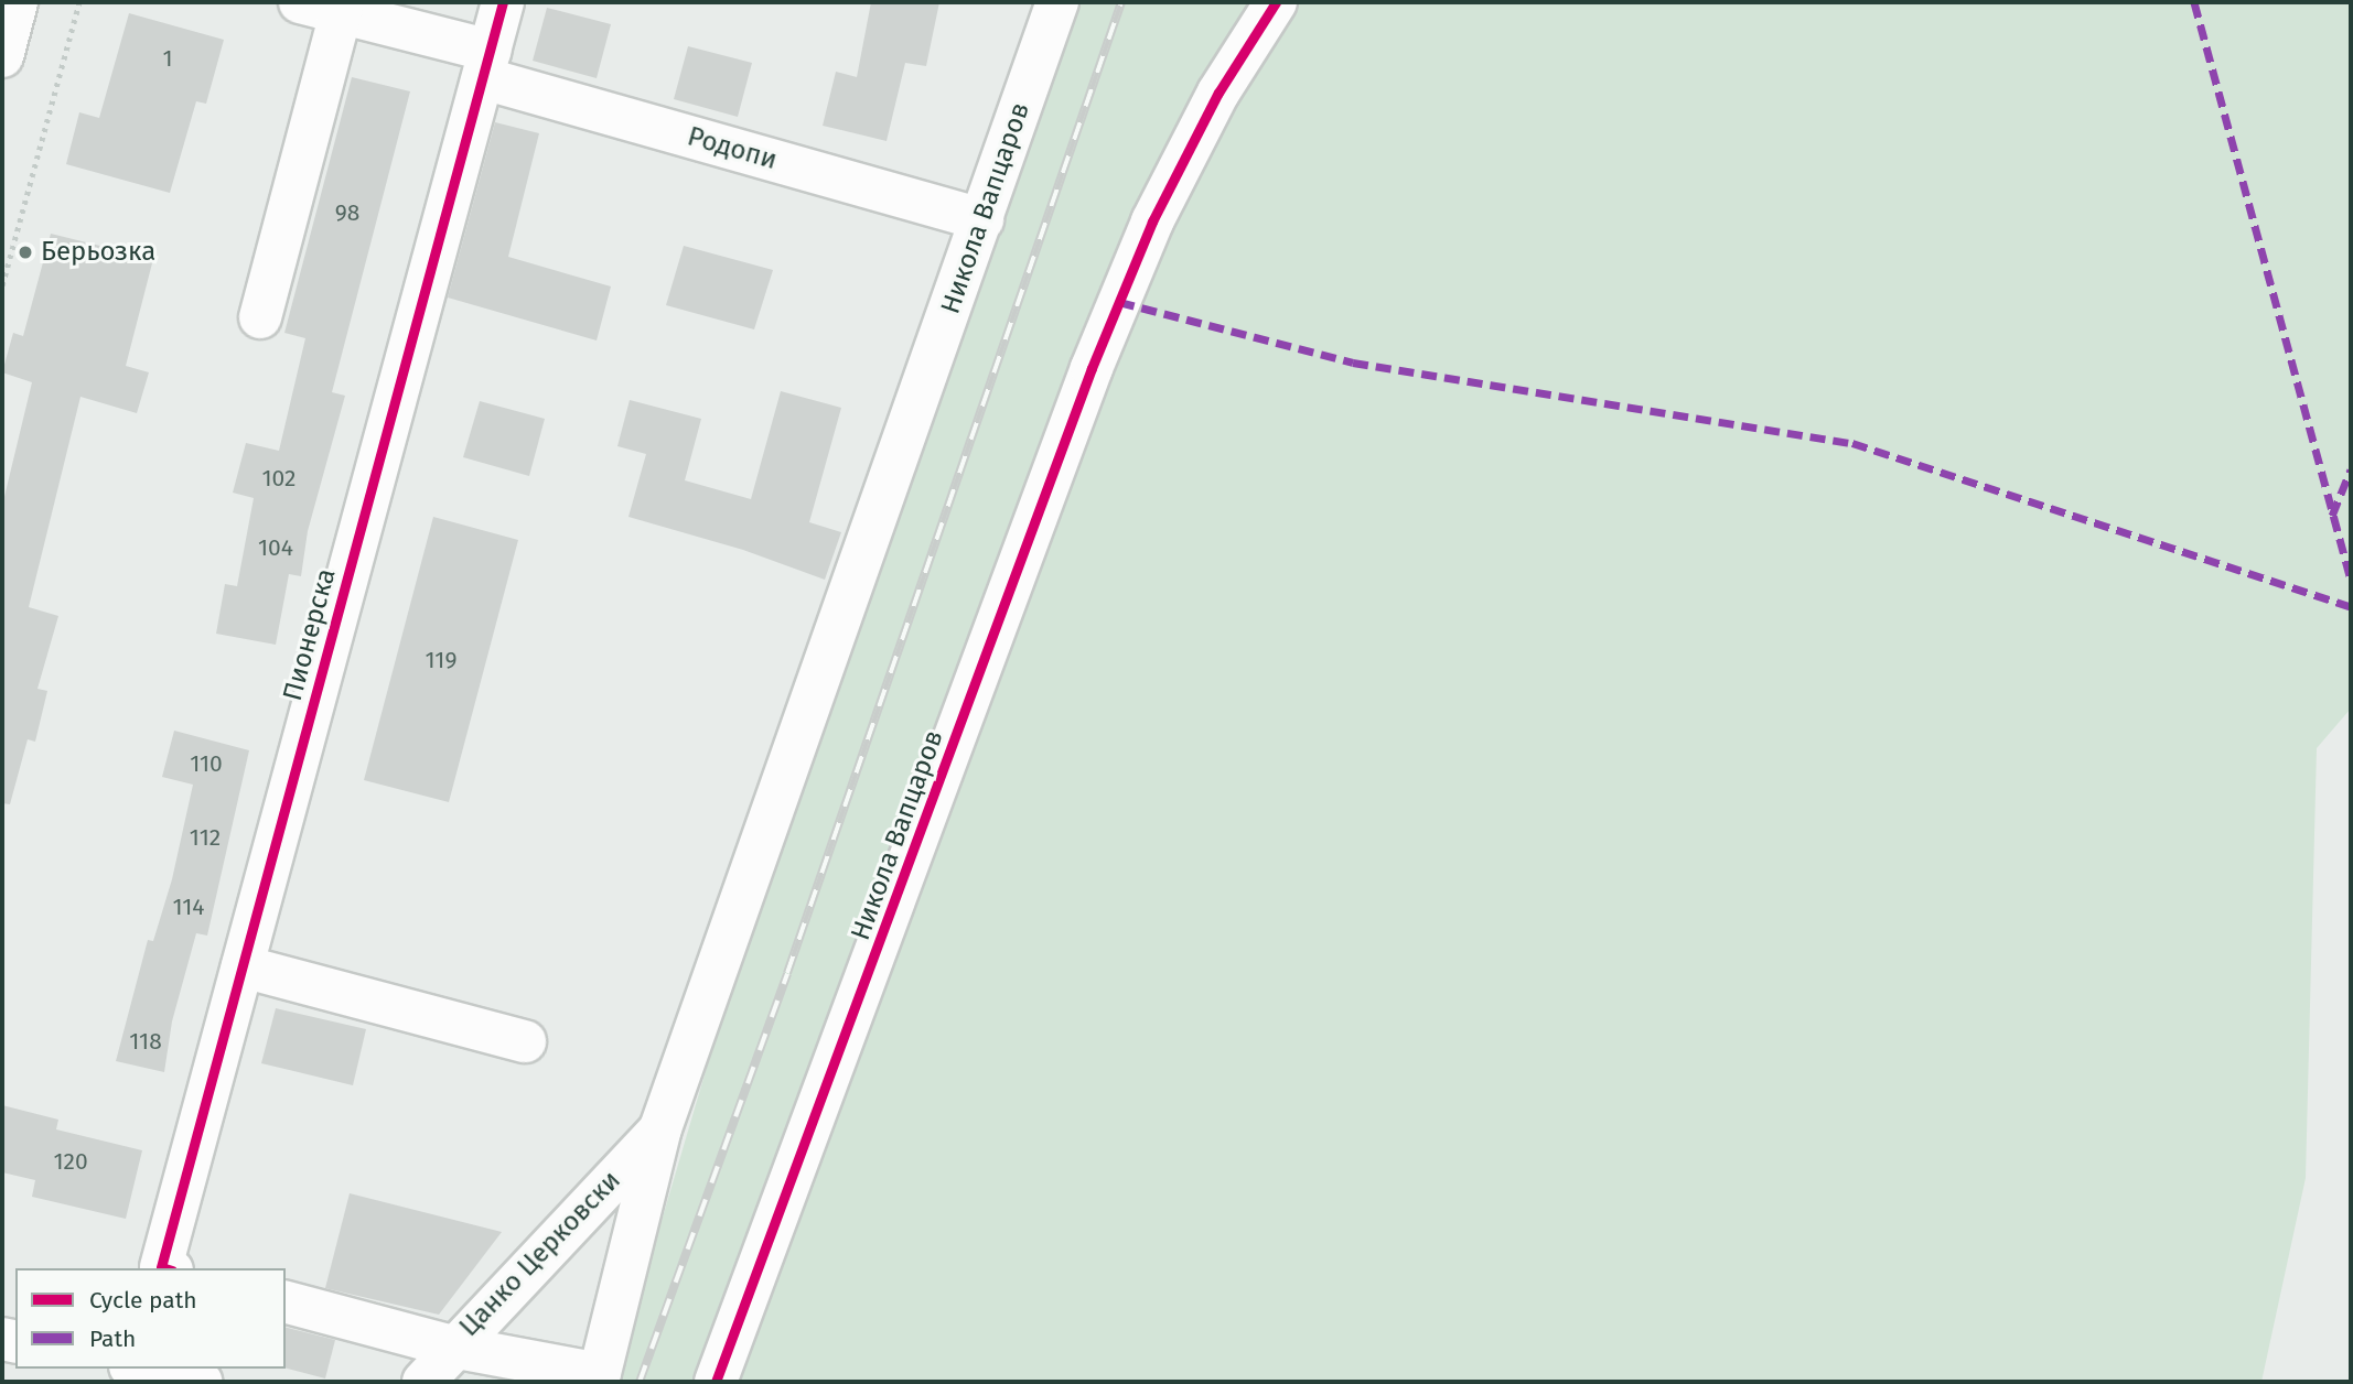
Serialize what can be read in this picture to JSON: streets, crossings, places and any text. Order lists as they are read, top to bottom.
{
  "streets": {
    "street": [
      "Родопи",
      "Никола Вапцаров",
      "Пионерска",
      "Цанко Церковски"
    ]
  },
  "crossings": [
    ["Родопи", "Никола Вапцаров"],
    ["Родопи", "Пионерска"],
    ["Никола Вапцаров", "Цанко Церковски"]
  ],
  "places": ["Берьозка"],
  "house_numbers": [
    "1",
    "98",
    "102",
    "104",
    "119",
    "110",
    "112",
    "114",
    "118",
    "120"
  ],
  "legend": ["Cycle path", "Path"]
}
